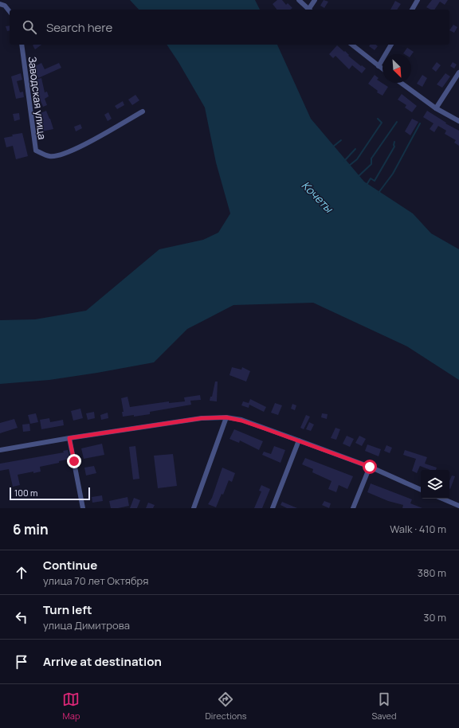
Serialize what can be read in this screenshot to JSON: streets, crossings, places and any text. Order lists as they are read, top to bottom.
{
  "streets": {
    "street": ["Заводская улица"]
  },
  "water": ["Кочеты"],
  "scale_bar": "100 m",
  "north": "bottom right",
  "page": {
    "search": "Search here",
    "scale": "100 m",
    "heading": ["6 min", "Walk · 410 m"],
    "list": [
      ["Continue", "улица 70 лет Октября", "380 m"],
      ["Turn left", "улица Димитрова", "30 m"],
      "Arrive at destination"
    ],
    "nav": ["Map", "Directions", "Saved"]
  }
}
